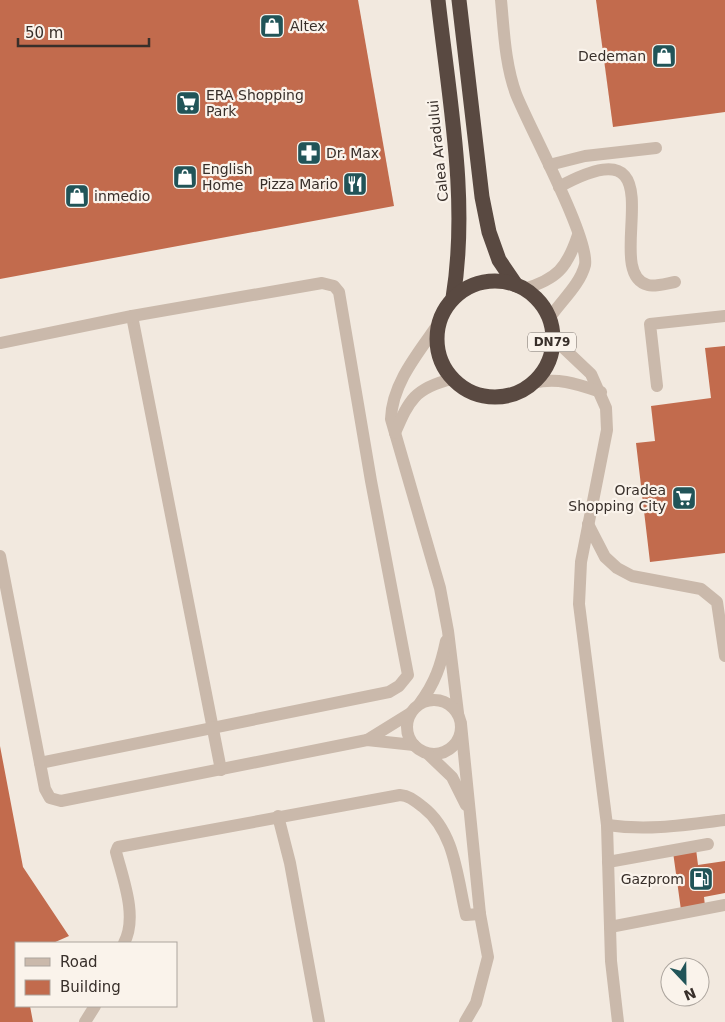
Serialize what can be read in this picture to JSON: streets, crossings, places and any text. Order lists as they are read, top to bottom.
{
  "streets": {
    "highway": ["Calea Aradului", "DN79"]
  },
  "places": {
    "shop": [
      "Altex",
      "Dedeman",
      "English Home",
      "inmedio"
    ],
    "supermarket": ["ERA Shopping Park", "Oradea Shopping City"],
    "pharmacy": ["Dr. Max"],
    "restaurant": ["Pizza Mario"],
    "fuel station": ["Gazprom"]
  },
  "legend": ["Road", "Building"],
  "scale_bar": "50 m",
  "north": "bottom"
}
